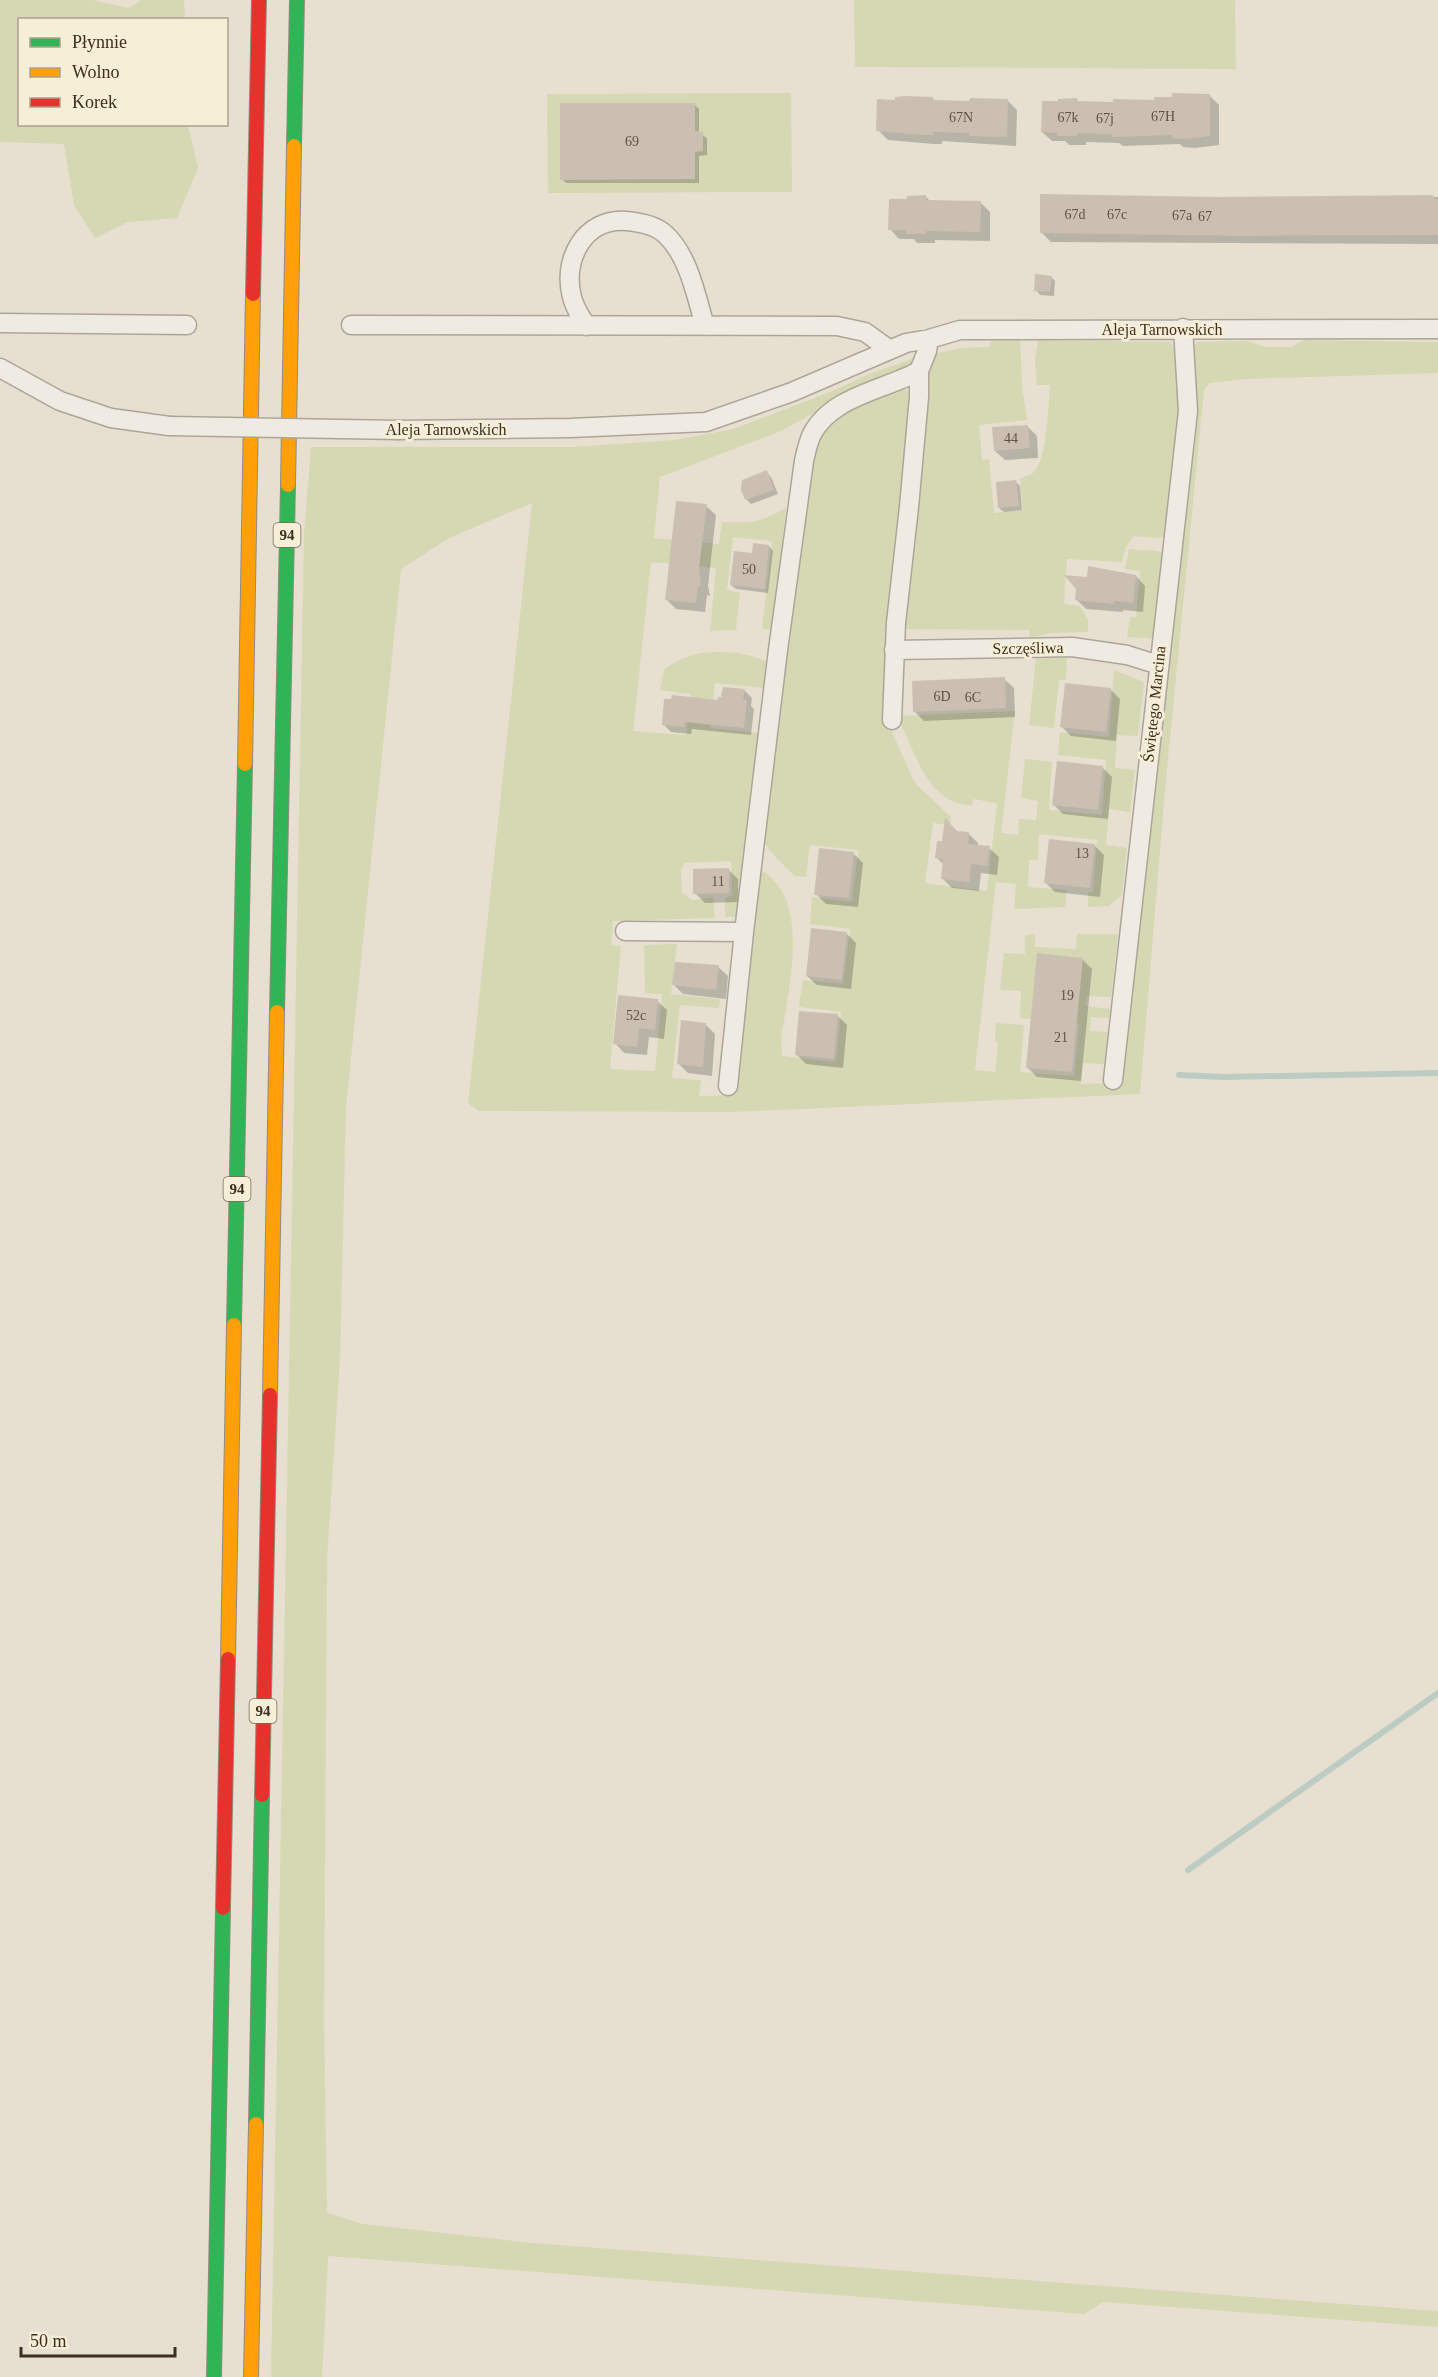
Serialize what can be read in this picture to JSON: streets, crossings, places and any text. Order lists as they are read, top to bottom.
{
  "streets": {
    "main road": ["94"],
    "street": ["Aleja Tarnowskich", "Szczęśliwa", "Świętego Marcina"]
  },
  "crossings": [
    ["Aleja Tarnowskich", "Świętego Marcina"],
    ["Szczęśliwa", "Świętego Marcina"]
  ],
  "house_numbers": [
    "67H",
    "67N",
    "67k",
    "67j",
    "69",
    "67d",
    "67c",
    "67a",
    "67",
    "44",
    "50",
    "6D",
    "6C",
    "13",
    "11",
    "19",
    "52c",
    "21"
  ],
  "legend": ["Płynnie", "Wolno", "Korek"],
  "scale_bar": "50 m"
}
